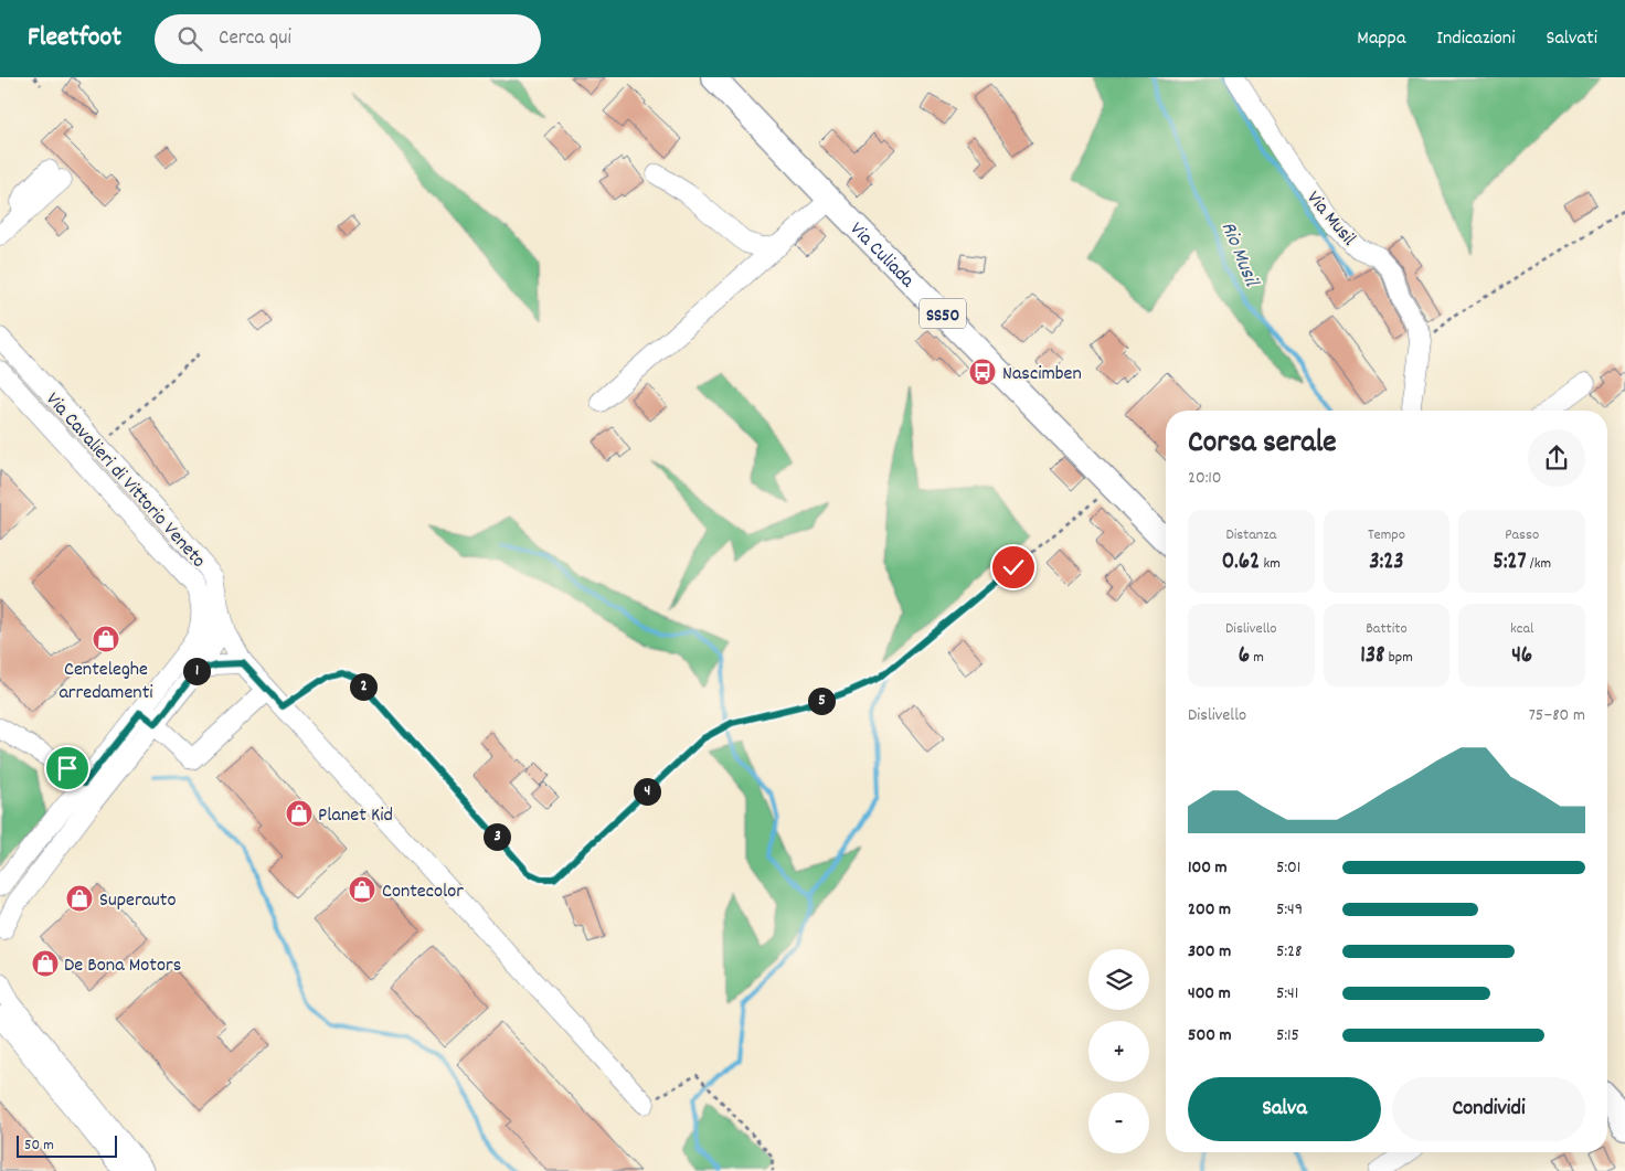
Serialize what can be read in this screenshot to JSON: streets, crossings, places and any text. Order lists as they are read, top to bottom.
{
  "streets": {
    "main road": ["Via Culiada", "SS50"],
    "street": ["Via Musil", "Via Cavalieri di Vittorio Veneto"]
  },
  "water": ["Rio Musil"],
  "places": {
    "bus stop": ["Nascimben"],
    "shop": [
      "Centeleghe arredamenti",
      "Planet Kid",
      "Contecolor",
      "Superauto",
      "De Bona Motors"
    ]
  },
  "scale_bar": "50 m",
  "page": {
    "header": "Fleetfoot",
    "search": "Cerca qui",
    "nav": ["Mappa", "Indicazioni", "Salvati"],
    "heading": ["Corsa serale", "20:10"],
    "stats": [
      ["Distanza", "0.62 km"],
      ["Tempo", "3:23"],
      ["Passo", "5:27 /km"],
      ["Dislivello", "6 m"],
      ["Battito", "138 bpm"],
      ["kcal", "46"]
    ],
    "pins": [
      "1",
      "2",
      "5",
      "4",
      "3"
    ],
    "chart": ["Dislivello", "75–80 m"],
    "list": [
      {
        "name": "100 m",
        "note": "5:01"
      },
      {
        "name": "200 m",
        "note": "5:49"
      },
      {
        "name": "300 m",
        "note": "5:28"
      },
      {
        "name": "400 m",
        "note": "5:41"
      },
      {
        "name": "500 m",
        "note": "5:15"
      }
    ],
    "map_buttons": ["+", "−"],
    "buttons": ["Salva", "Condividi"],
    "scale": "50 m"
  }
}
